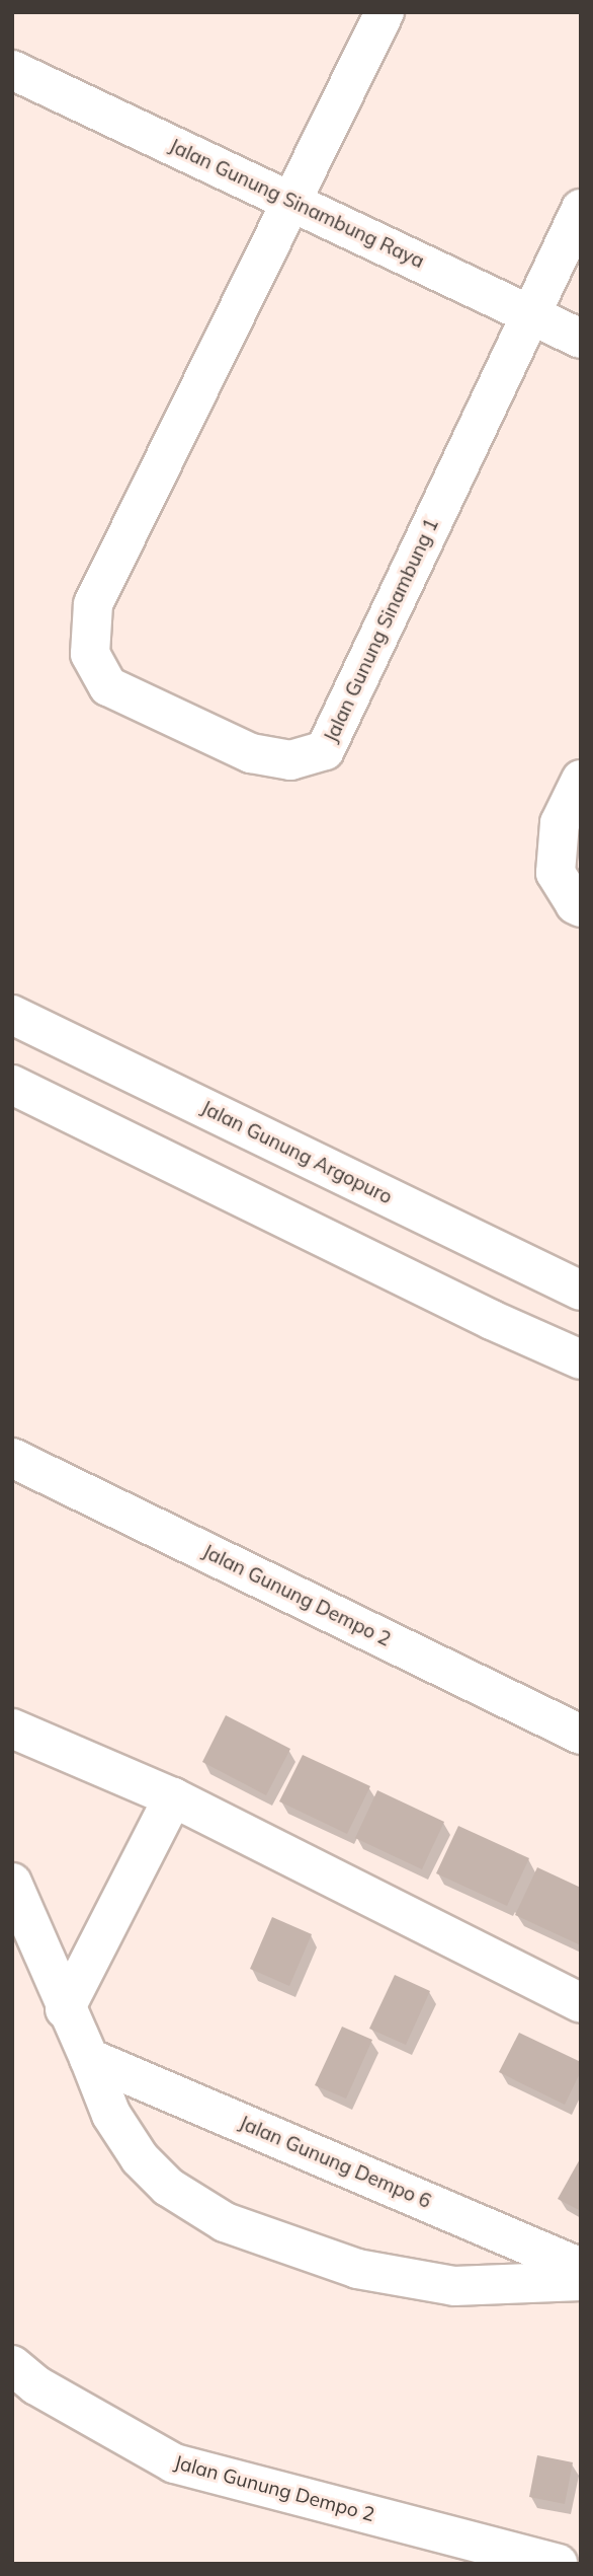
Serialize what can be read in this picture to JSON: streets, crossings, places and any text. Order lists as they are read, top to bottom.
{
  "streets": {
    "street": [
      "Jalan Gunung Sinambung Raya",
      "Jalan Gunung Sinambung 1",
      "Jalan Gunung Argopuro",
      "Jalan Gunung Dempo 2",
      "Jalan Gunung Dempo 6"
    ]
  },
  "crossings": [
    ["Jalan Gunung Sinambung Raya", "Jalan Gunung Sinambung 1"]
  ]
}
